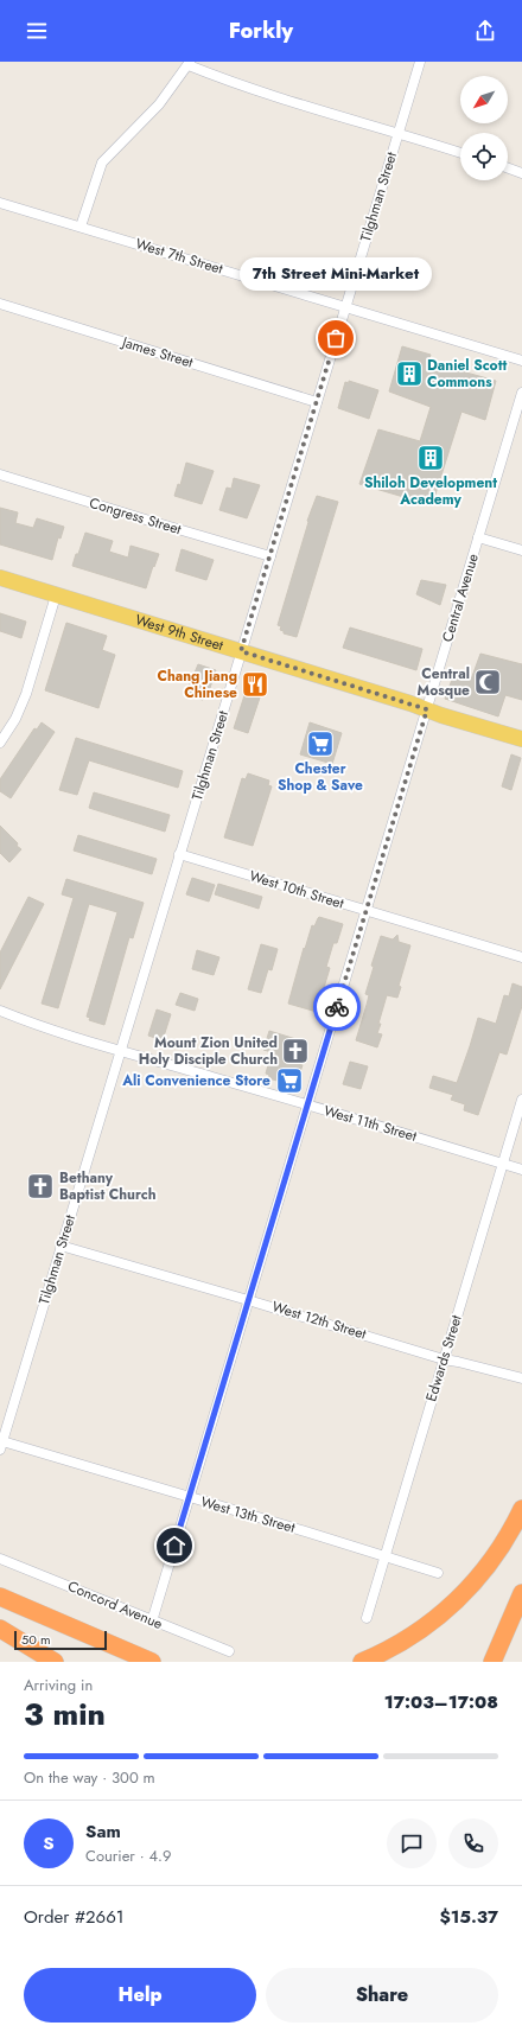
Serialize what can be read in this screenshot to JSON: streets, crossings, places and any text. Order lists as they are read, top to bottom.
{
  "streets": {
    "main road": ["West 9th Street"],
    "street": [
      "Tilghman Street",
      "West 7th Street",
      "James Street",
      "Congress Street",
      "Central Avenue",
      "West 10th Street",
      "West 11th Street",
      "West 12th Street",
      "Edwards Street",
      "West 13th Street",
      "Concord Avenue"
    ]
  },
  "crossings": [
    ["Tilghman Street", "West 7th Street"],
    ["Tilghman Street", "James Street"],
    ["Tilghman Street", "Congress Street"],
    ["Tilghman Street", "West 9th Street"],
    ["Tilghman Street", "West 10th Street"],
    ["Tilghman Street", "West 11th Street"],
    ["Tilghman Street", "West 12th Street"],
    ["Tilghman Street", "West 13th Street"],
    ["Central Avenue", "West 9th Street"],
    ["Central Avenue", "West 10th Street"],
    ["Central Avenue", "West 11th Street"],
    ["Central Avenue", "West 12th Street"],
    ["Central Avenue", "West 13th Street"],
    ["Central Avenue", "Concord Avenue"],
    ["West 11th Street", "Edwards Street"],
    ["West 12th Street", "Edwards Street"],
    ["Edwards Street", "West 13th Street"]
  ],
  "places": {
    "other": ["7th Street Mini-Market"],
    "building": ["Daniel Scott Commons", "Shiloh Development Academy"],
    "mosque": ["Central Mosque"],
    "restaurant": ["Chang Jiang Chinese"],
    "supermarket": ["Chester Shop & Save", "Ali Convenience Store"],
    "church": ["Mount Zion United Holy Disciple Church", "Bethany Baptist Church"]
  },
  "scale_bar": "50 m",
  "north": "bottom left",
  "page": {
    "header": "Forkly",
    "bubble": "7th Street Mini-Market",
    "scale": "50 m",
    "heading": ["3 min", "Arriving in", "17:03–17:08"],
    "panel": [
      "Sam",
      "Courier · 4.9",
      "Order #2661",
      "$15.37"
    ],
    "bar": "On the way · 300 m",
    "round": "S",
    "buttons": ["Help", "Share"]
  }
}
